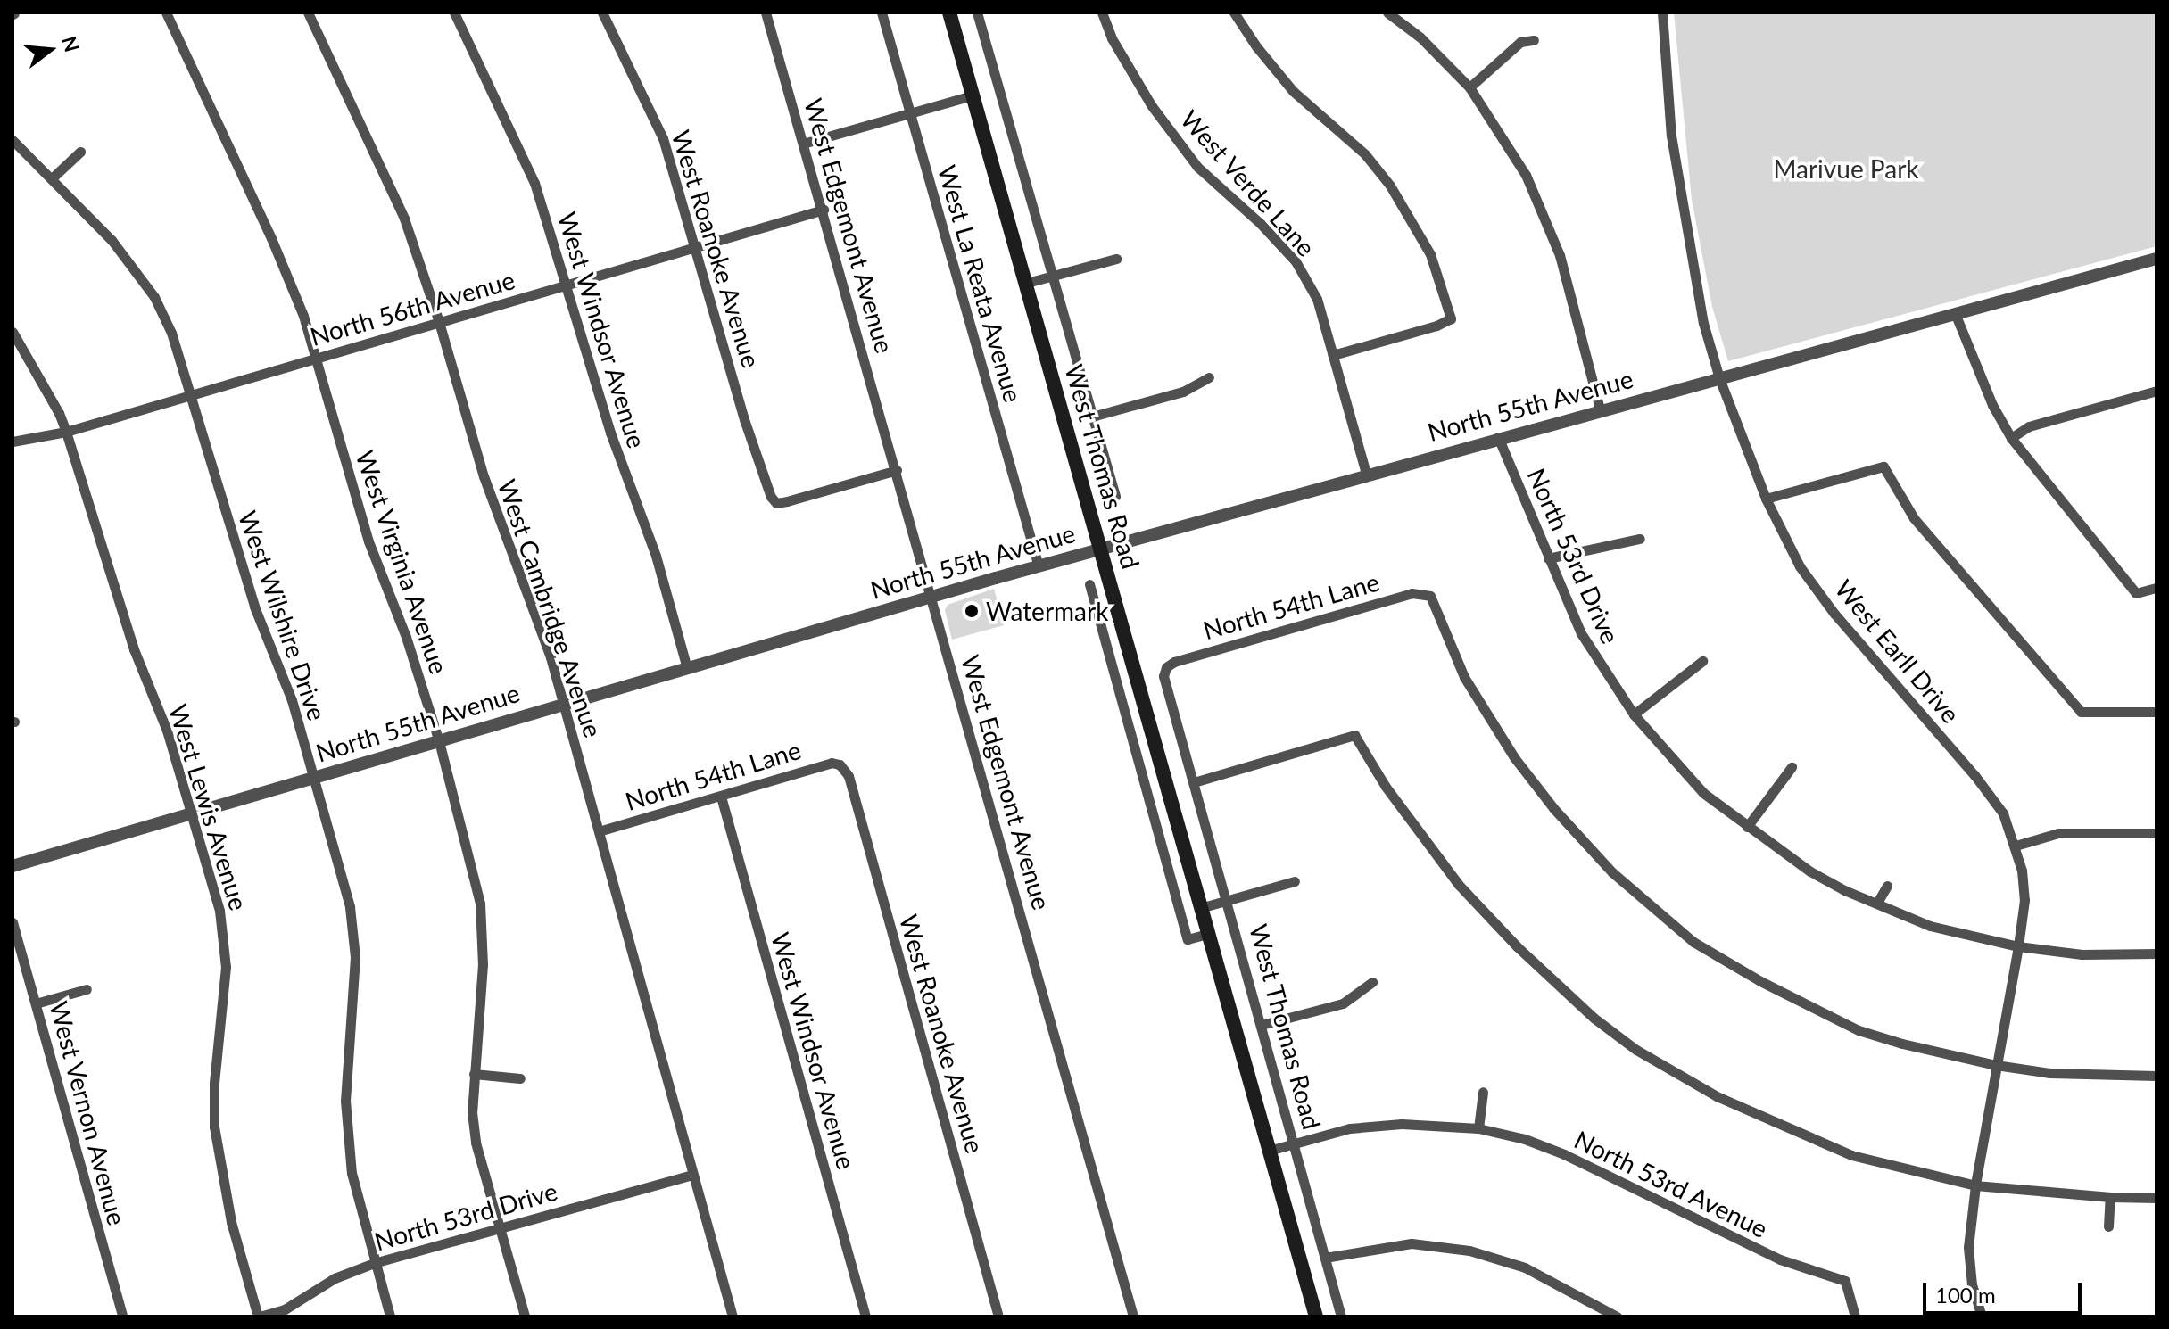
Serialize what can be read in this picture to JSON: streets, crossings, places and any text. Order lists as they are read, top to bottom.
{
  "streets": {
    "main road": ["West Thomas Road"],
    "street": [
      "West Verde Lane",
      "West Edgemont Avenue",
      "West Roanoke Avenue",
      "West La Reata Avenue",
      "North 56th Avenue",
      "West Windsor Avenue",
      "North 55th Avenue",
      "North 53rd Drive",
      "West Virginia Avenue",
      "North 54th Lane",
      "West Cambridge Avenue",
      "West Wilshire Drive",
      "West Earll Drive",
      "West Lewis Avenue",
      "West Vernon Avenue",
      "North 53rd Avenue"
    ]
  },
  "crossings": [
    ["West Verde Lane", "North 55th Avenue"],
    ["West Edgemont Avenue", "West Roanoke Avenue"],
    ["West Edgemont Avenue", "North 56th Avenue"],
    ["West Edgemont Avenue", "North 55th Avenue"],
    ["West Roanoke Avenue", "North 56th Avenue"],
    ["West Roanoke Avenue", "North 54th Lane"],
    ["West La Reata Avenue", "North 55th Avenue"],
    ["North 56th Avenue", "West Windsor Avenue"],
    ["North 56th Avenue", "West Virginia Avenue"],
    ["North 56th Avenue", "West Cambridge Avenue"],
    ["North 56th Avenue", "West Wilshire Drive"],
    ["North 56th Avenue", "West Lewis Avenue"],
    ["West Windsor Avenue", "North 55th Avenue"],
    ["West Windsor Avenue", "North 54th Lane"],
    ["North 55th Avenue", "West Thomas Road"],
    ["North 55th Avenue", "North 53rd Drive"],
    ["North 55th Avenue", "West Virginia Avenue"],
    ["North 55th Avenue", "West Cambridge Avenue"],
    ["North 55th Avenue", "West Wilshire Drive"],
    ["North 55th Avenue", "West Earll Drive"],
    ["North 55th Avenue", "West Lewis Avenue"],
    ["West Thomas Road", "North 54th Lane"],
    ["West Thomas Road", "North 53rd Avenue"],
    ["North 53rd Drive", "West Virginia Avenue"],
    ["North 53rd Drive", "West Cambridge Avenue"],
    ["North 53rd Drive", "West Wilshire Drive"],
    ["North 53rd Drive", "West Earll Drive"],
    ["North 53rd Drive", "West Lewis Avenue"],
    ["North 54th Lane", "West Cambridge Avenue"],
    ["North 54th Lane", "West Earll Drive"]
  ],
  "parks": ["Marivue Park"],
  "places": ["Watermark"],
  "scale_bar": "100 m",
  "north": "right"
}
